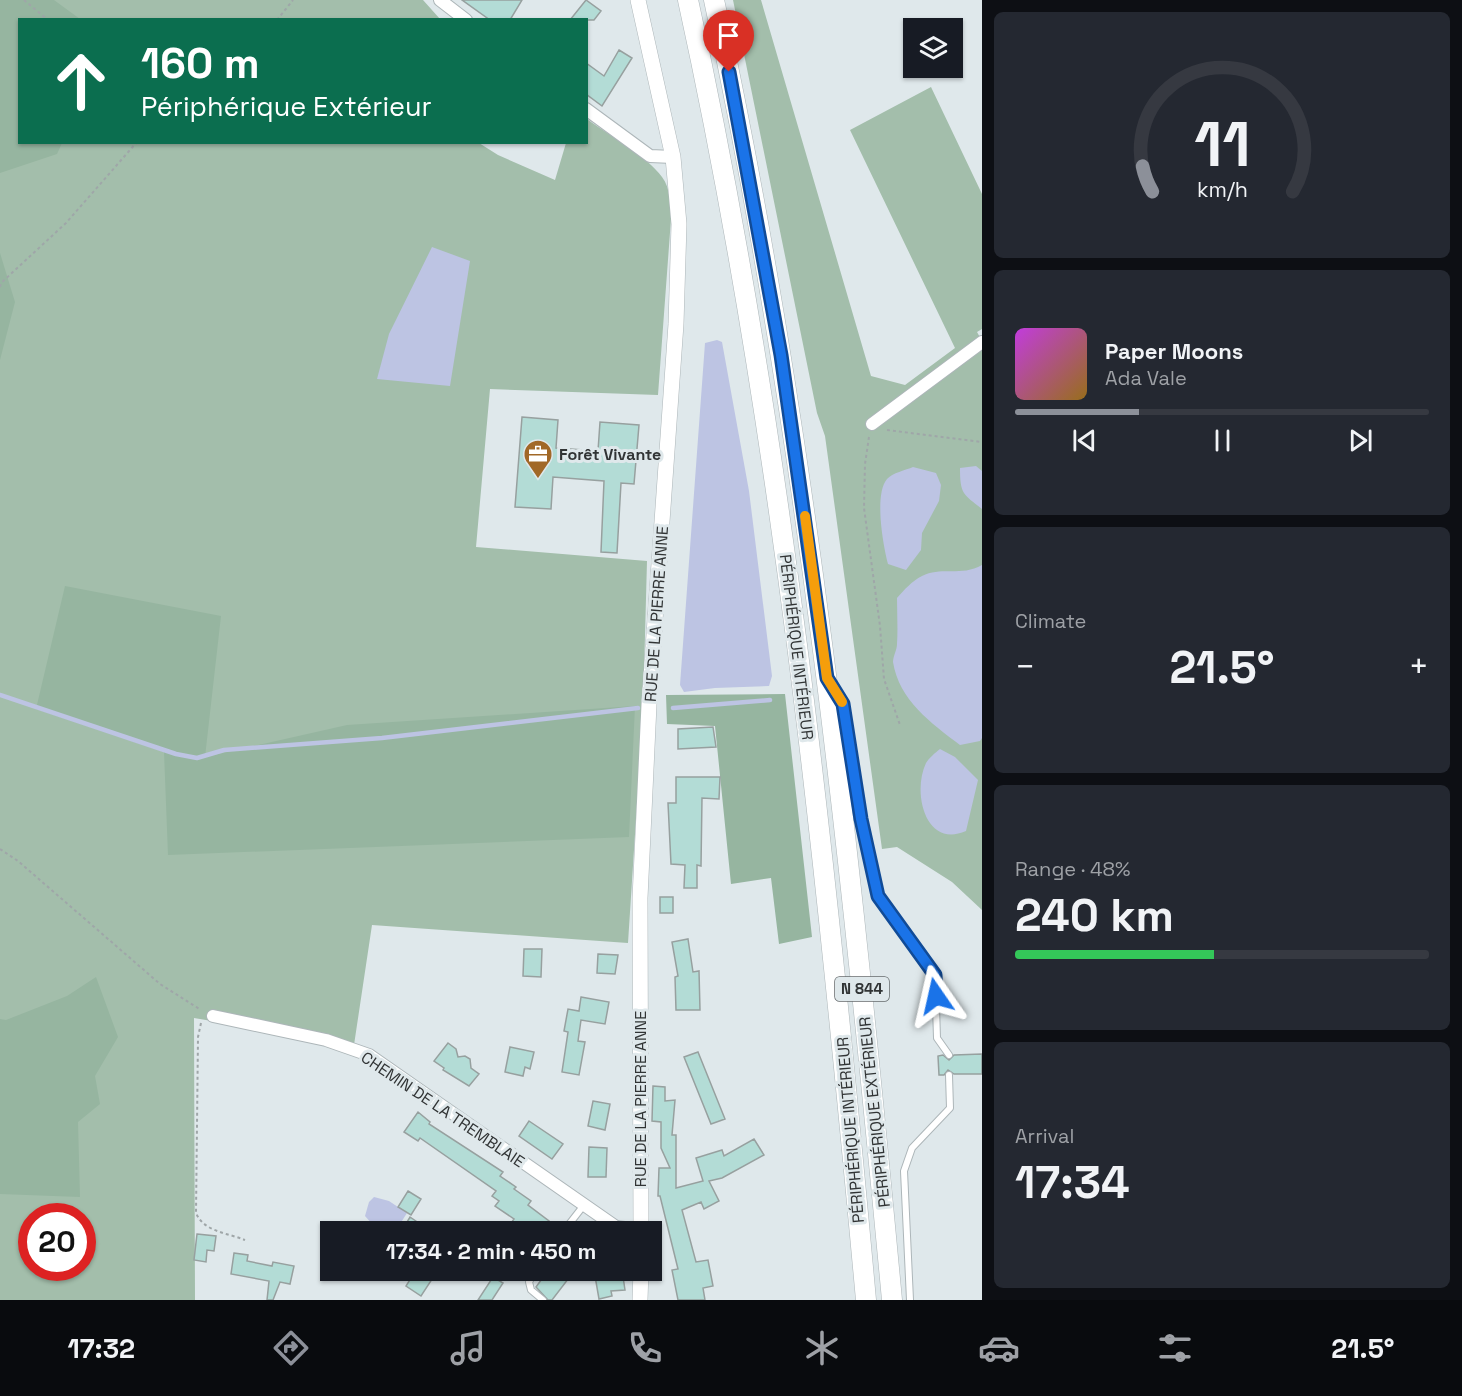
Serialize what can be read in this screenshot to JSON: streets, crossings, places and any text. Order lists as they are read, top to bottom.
{
  "streets": {
    "highway": ["PÉRIPHÉRIQUE INTÉRIEUR", "N 844", "PÉRIPHÉRIQUE EXTÉRIEUR"],
    "street": ["RUE DE LA PIERRE ANNE", "CHEMIN DE LA TREMBLAIE"]
  },
  "places": {
    "office": ["Forêt Vivante"]
  },
  "page": {
    "turn": ["160 m", "Périphérique Extérieur"],
    "song": ["Paper Moons", "Ada Vale"],
    "tile": [
      "Climate",
      ["Range · 48%", "240 km"],
      ["Arrival", "17:34"]
    ],
    "heat": ["−", "21.5°", "+"],
    "limit": "20",
    "trip": "17:34 · 2 min · 450 m",
    "tabs": ["17:32", "21.5°"],
    "gauge": ["11", "km/h"]
  }
}
